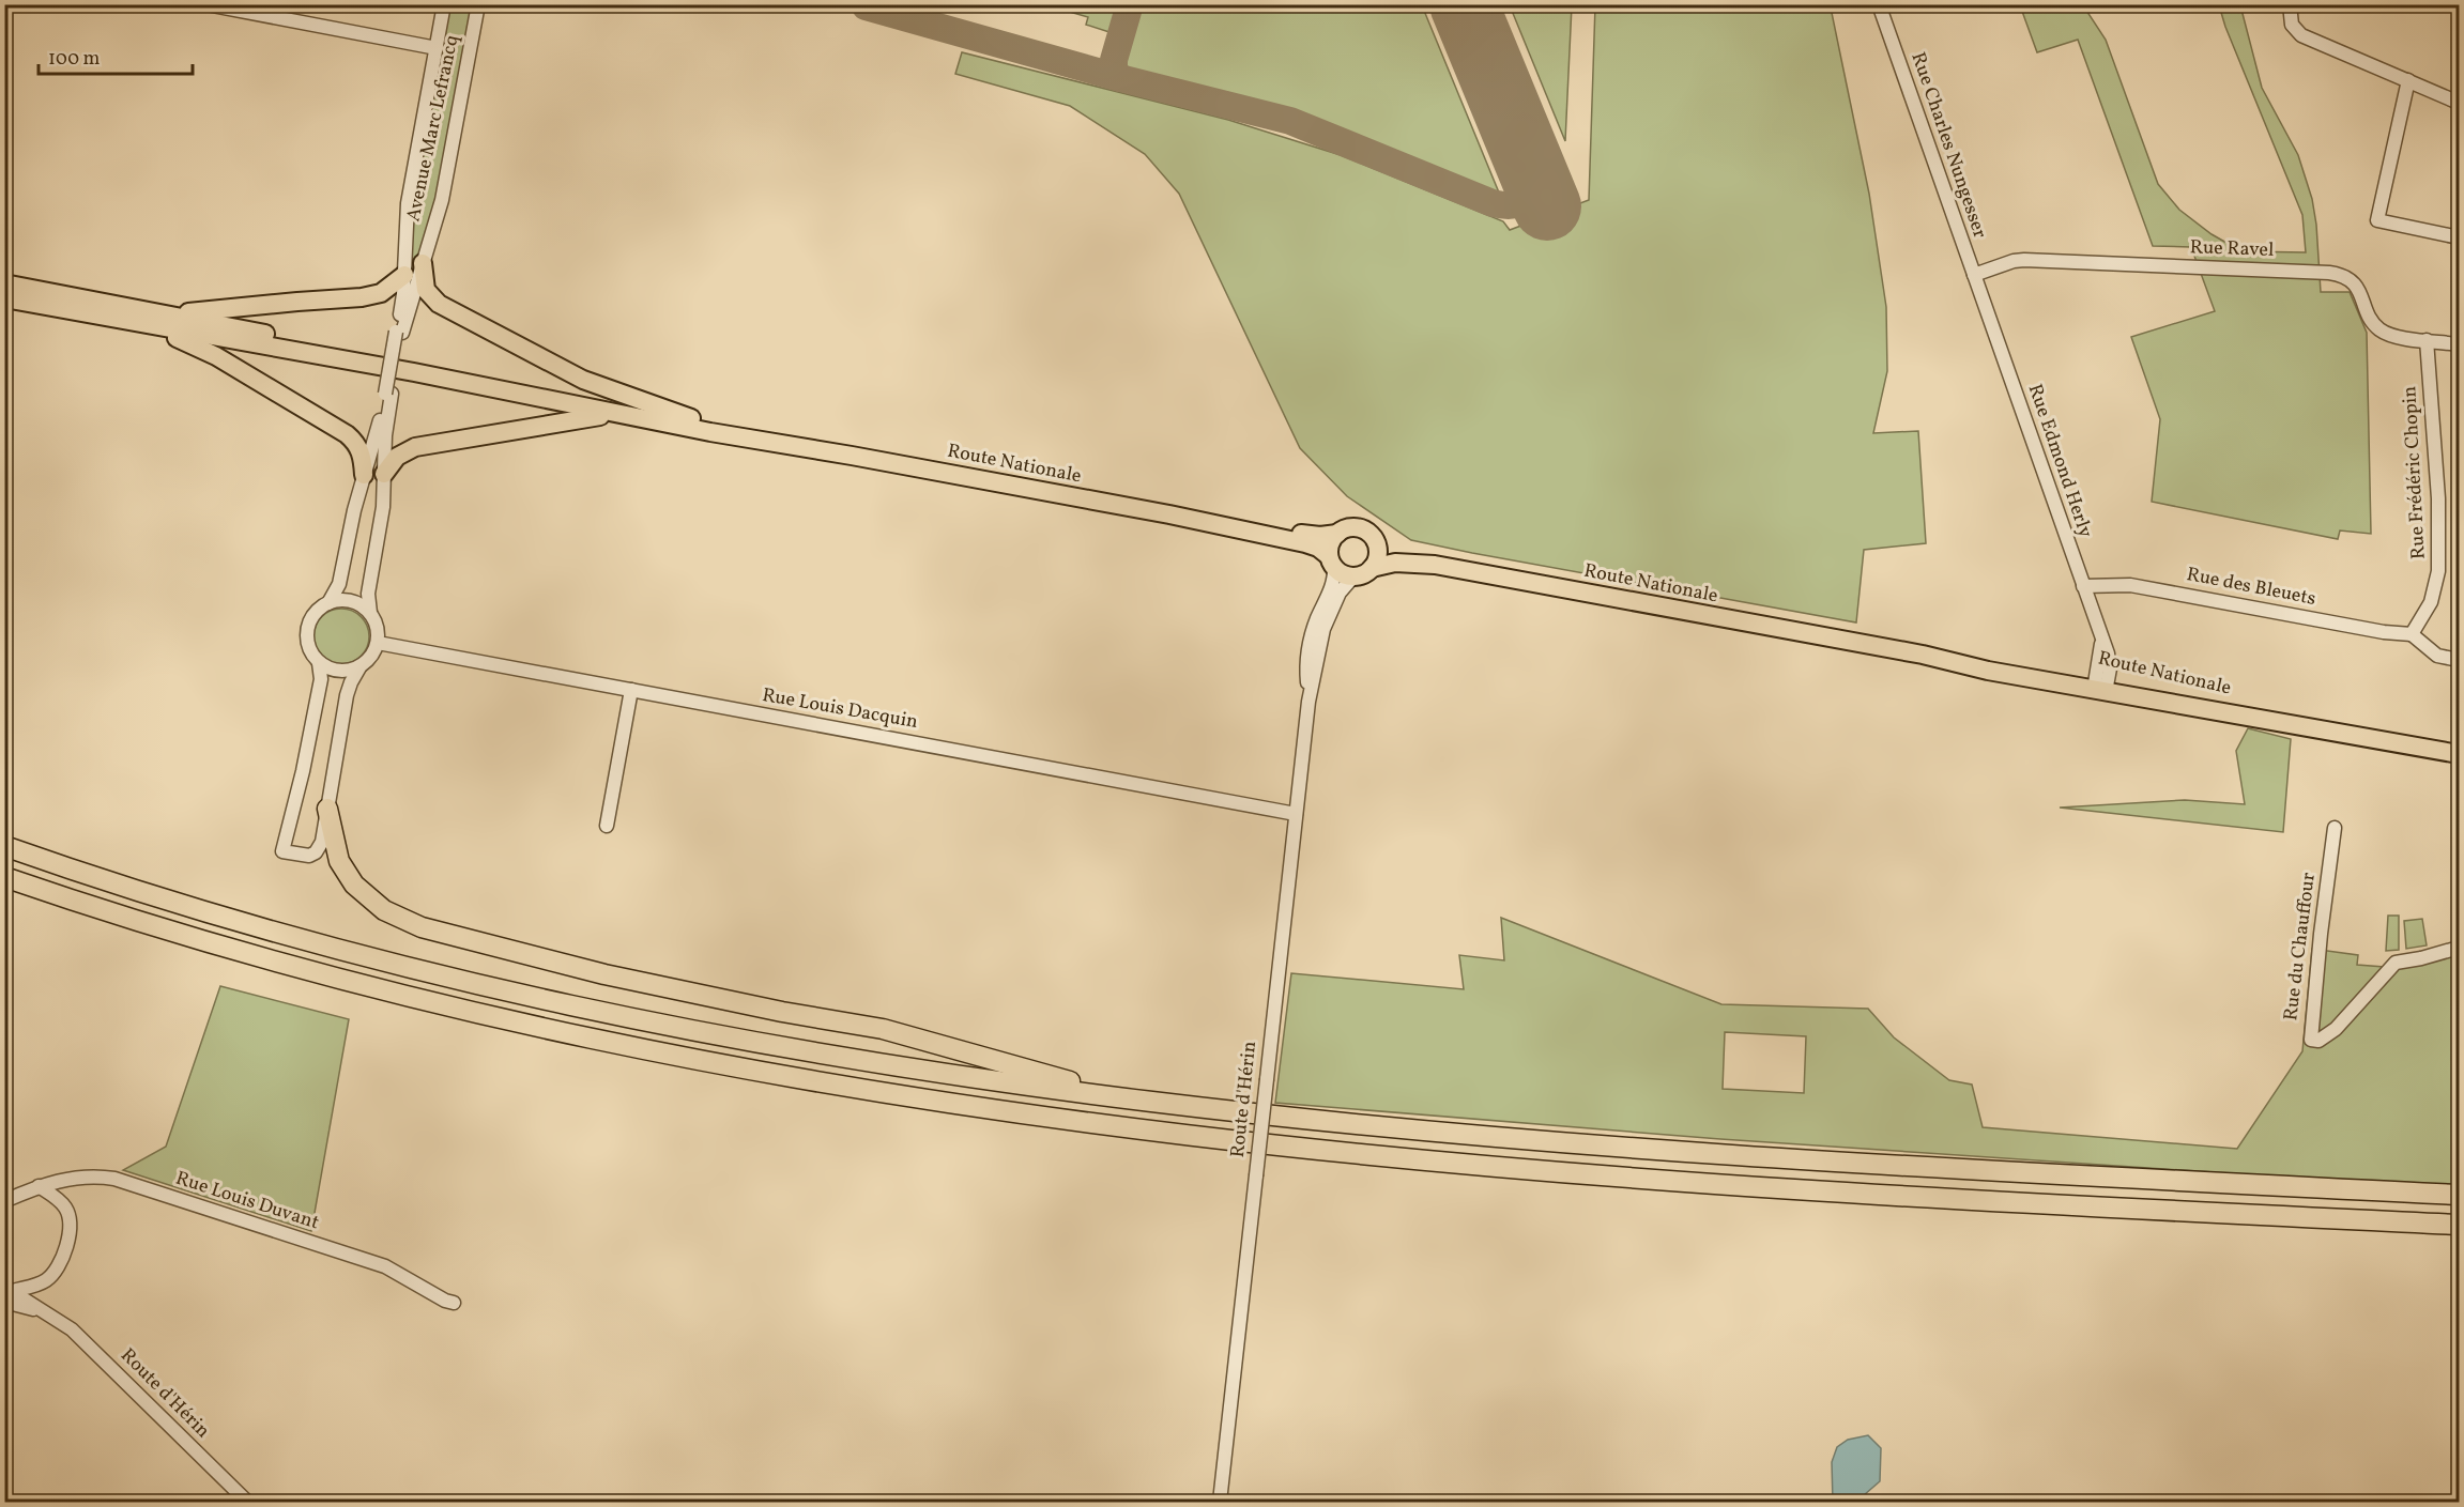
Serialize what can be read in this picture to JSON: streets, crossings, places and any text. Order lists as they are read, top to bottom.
{
  "streets": {
    "main road": ["Route Nationale"],
    "street": [
      "Avenue Marc Lefrancq",
      "Rue Charles Nungesser",
      "Rue Ravel",
      "Rue Edmond Herly",
      "Rue Frédéric Chopin",
      "Rue des Bleuets",
      "Rue Louis Dacquin",
      "Rue du Chauffour",
      "Route d'Hérin",
      "Rue Louis Duvant"
    ]
  },
  "crossings": [
    ["Rue Charles Nungesser", "Rue Ravel"],
    ["Rue Charles Nungesser", "Rue Edmond Herly"],
    ["Rue Ravel", "Rue Frédéric Chopin"],
    ["Rue Edmond Herly", "Route Nationale"],
    ["Rue Edmond Herly", "Rue des Bleuets"],
    ["Route Nationale", "Route d'Hérin"],
    ["Rue Frédéric Chopin", "Rue des Bleuets"],
    ["Rue Louis Dacquin", "Route d'Hérin"]
  ],
  "scale_bar": "100 m"
}
